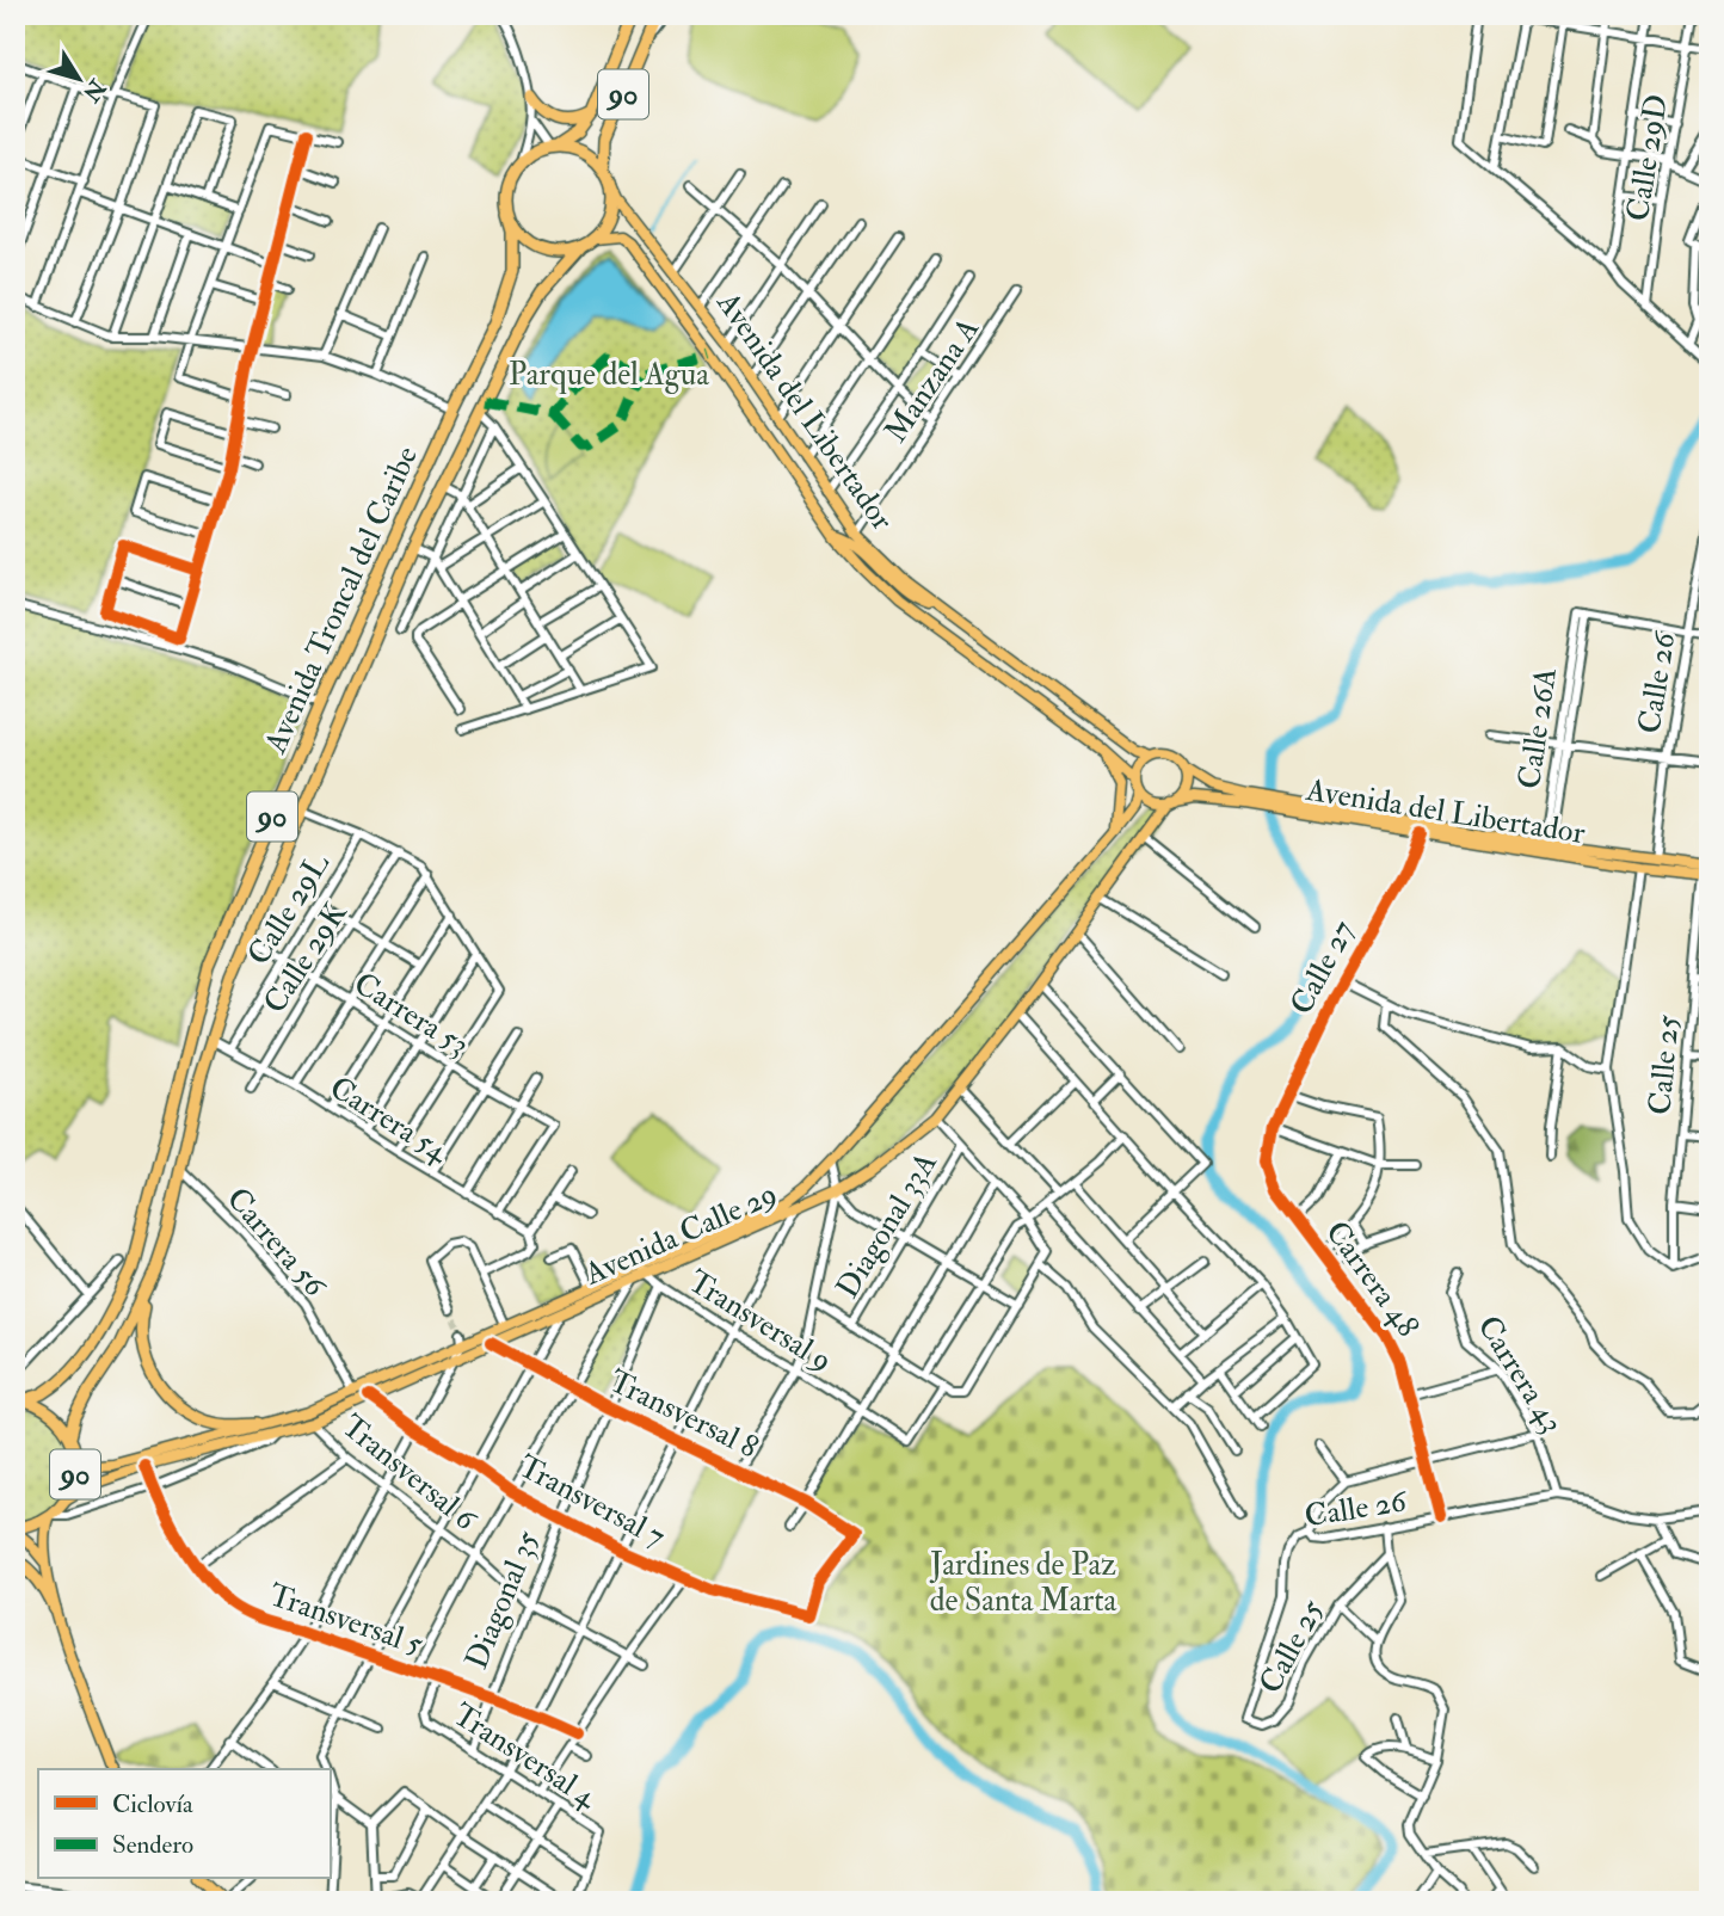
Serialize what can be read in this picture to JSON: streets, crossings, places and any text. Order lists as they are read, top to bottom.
{
  "streets": {
    "highway": ["90", "Avenida Troncal del Caribe"],
    "main road": ["Avenida del Libertador", "Avenida Calle 29"],
    "street": [
      "Calle 29D",
      "Manzana A",
      "Calle 26",
      "Calle 26A",
      "Calle 29L",
      "Calle 29K",
      "Calle 27",
      "Carrera 53",
      "Calle 25",
      "Carrera 54",
      "Diagonal 33A",
      "Carrera 56",
      "Carrera 48",
      "Transversal 9",
      "Carrera 43",
      "Transversal 8",
      "Transversal 6",
      "Transversal 7",
      "Diagonal 35",
      "Transversal 5",
      "Transversal 4"
    ]
  },
  "crossings": [
    ["90", "Avenida del Libertador"],
    ["90", "Avenida Troncal del Caribe"],
    ["90", "Avenida Calle 29"],
    ["Manzana A", "Avenida del Libertador"],
    ["Avenida del Libertador", "Avenida Troncal del Caribe"],
    ["Avenida del Libertador", "Calle 26"],
    ["Avenida del Libertador", "Calle 26A"],
    ["Avenida del Libertador", "Calle 27"],
    ["Avenida del Libertador", "Calle 25"],
    ["Avenida del Libertador", "Avenida Calle 29"],
    ["Avenida Troncal del Caribe", "Carrera 53"],
    ["Avenida Troncal del Caribe", "Carrera 54"],
    ["Avenida Troncal del Caribe", "Carrera 56"],
    ["Calle 26", "Calle 26A"],
    ["Calle 26", "Calle 25"],
    ["Calle 26", "Carrera 48"],
    ["Calle 26", "Carrera 43"],
    ["Calle 29L", "Carrera 53"],
    ["Calle 29L", "Carrera 54"],
    ["Calle 29K", "Carrera 53"],
    ["Calle 29K", "Carrera 54"],
    ["Calle 27", "Carrera 48"],
    ["Carrera 53", "Carrera 54"],
    ["Diagonal 33A", "Avenida Calle 29"],
    ["Diagonal 33A", "Transversal 9"],
    ["Diagonal 33A", "Transversal 8"],
    ["Avenida Calle 29", "Carrera 56"],
    ["Avenida Calle 29", "Transversal 9"],
    ["Avenida Calle 29", "Transversal 8"],
    ["Avenida Calle 29", "Transversal 6"],
    ["Avenida Calle 29", "Transversal 7"],
    ["Avenida Calle 29", "Transversal 5"],
    ["Transversal 9", "Diagonal 35"],
    ["Transversal 8", "Transversal 7"],
    ["Transversal 8", "Diagonal 35"],
    ["Transversal 6", "Diagonal 35"],
    ["Transversal 7", "Diagonal 35"],
    ["Diagonal 35", "Transversal 5"],
    ["Diagonal 35", "Transversal 4"],
    ["Transversal 5", "Transversal 4"]
  ],
  "parks": ["Parque del Agua", "Jardines de Paz de Santa Marta"],
  "legend": ["Ciclovía", "Sendero"],
  "north": "bottom right"
}
